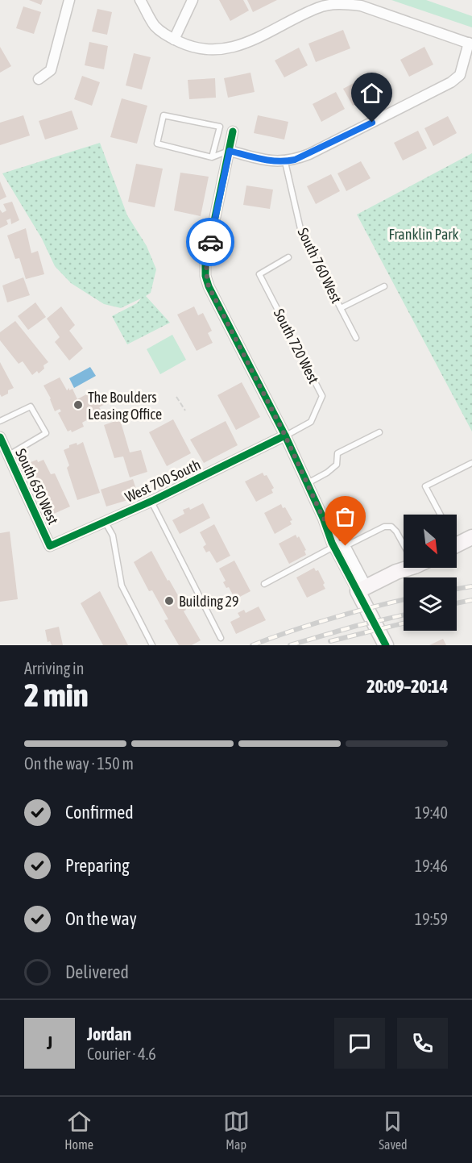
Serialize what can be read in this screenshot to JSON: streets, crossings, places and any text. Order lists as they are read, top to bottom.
{
  "streets": {
    "street": ["West 700 South", "South 650 West"],
    "lane": ["South 760 West", "South 720 West"]
  },
  "crossings": [
    ["South 720 West", "West 700 South"],
    ["West 700 South", "South 650 West"]
  ],
  "parks": ["Franklin Park"],
  "places": ["The Boulders Leasing Office", "Building 29"],
  "north": "bottom right",
  "page": {
    "heading": ["2 min", "Arriving in", "20:09–20:14"],
    "panel": ["Jordan", "Courier · 4.6"],
    "bar": "On the way · 150 m",
    "list": [
      ["Confirmed", "19:40"],
      ["Preparing", "19:46"],
      ["On the way", "19:59"],
      "Delivered"
    ],
    "round": "J",
    "tabs": ["Home", "Map", "Saved"]
  }
}
